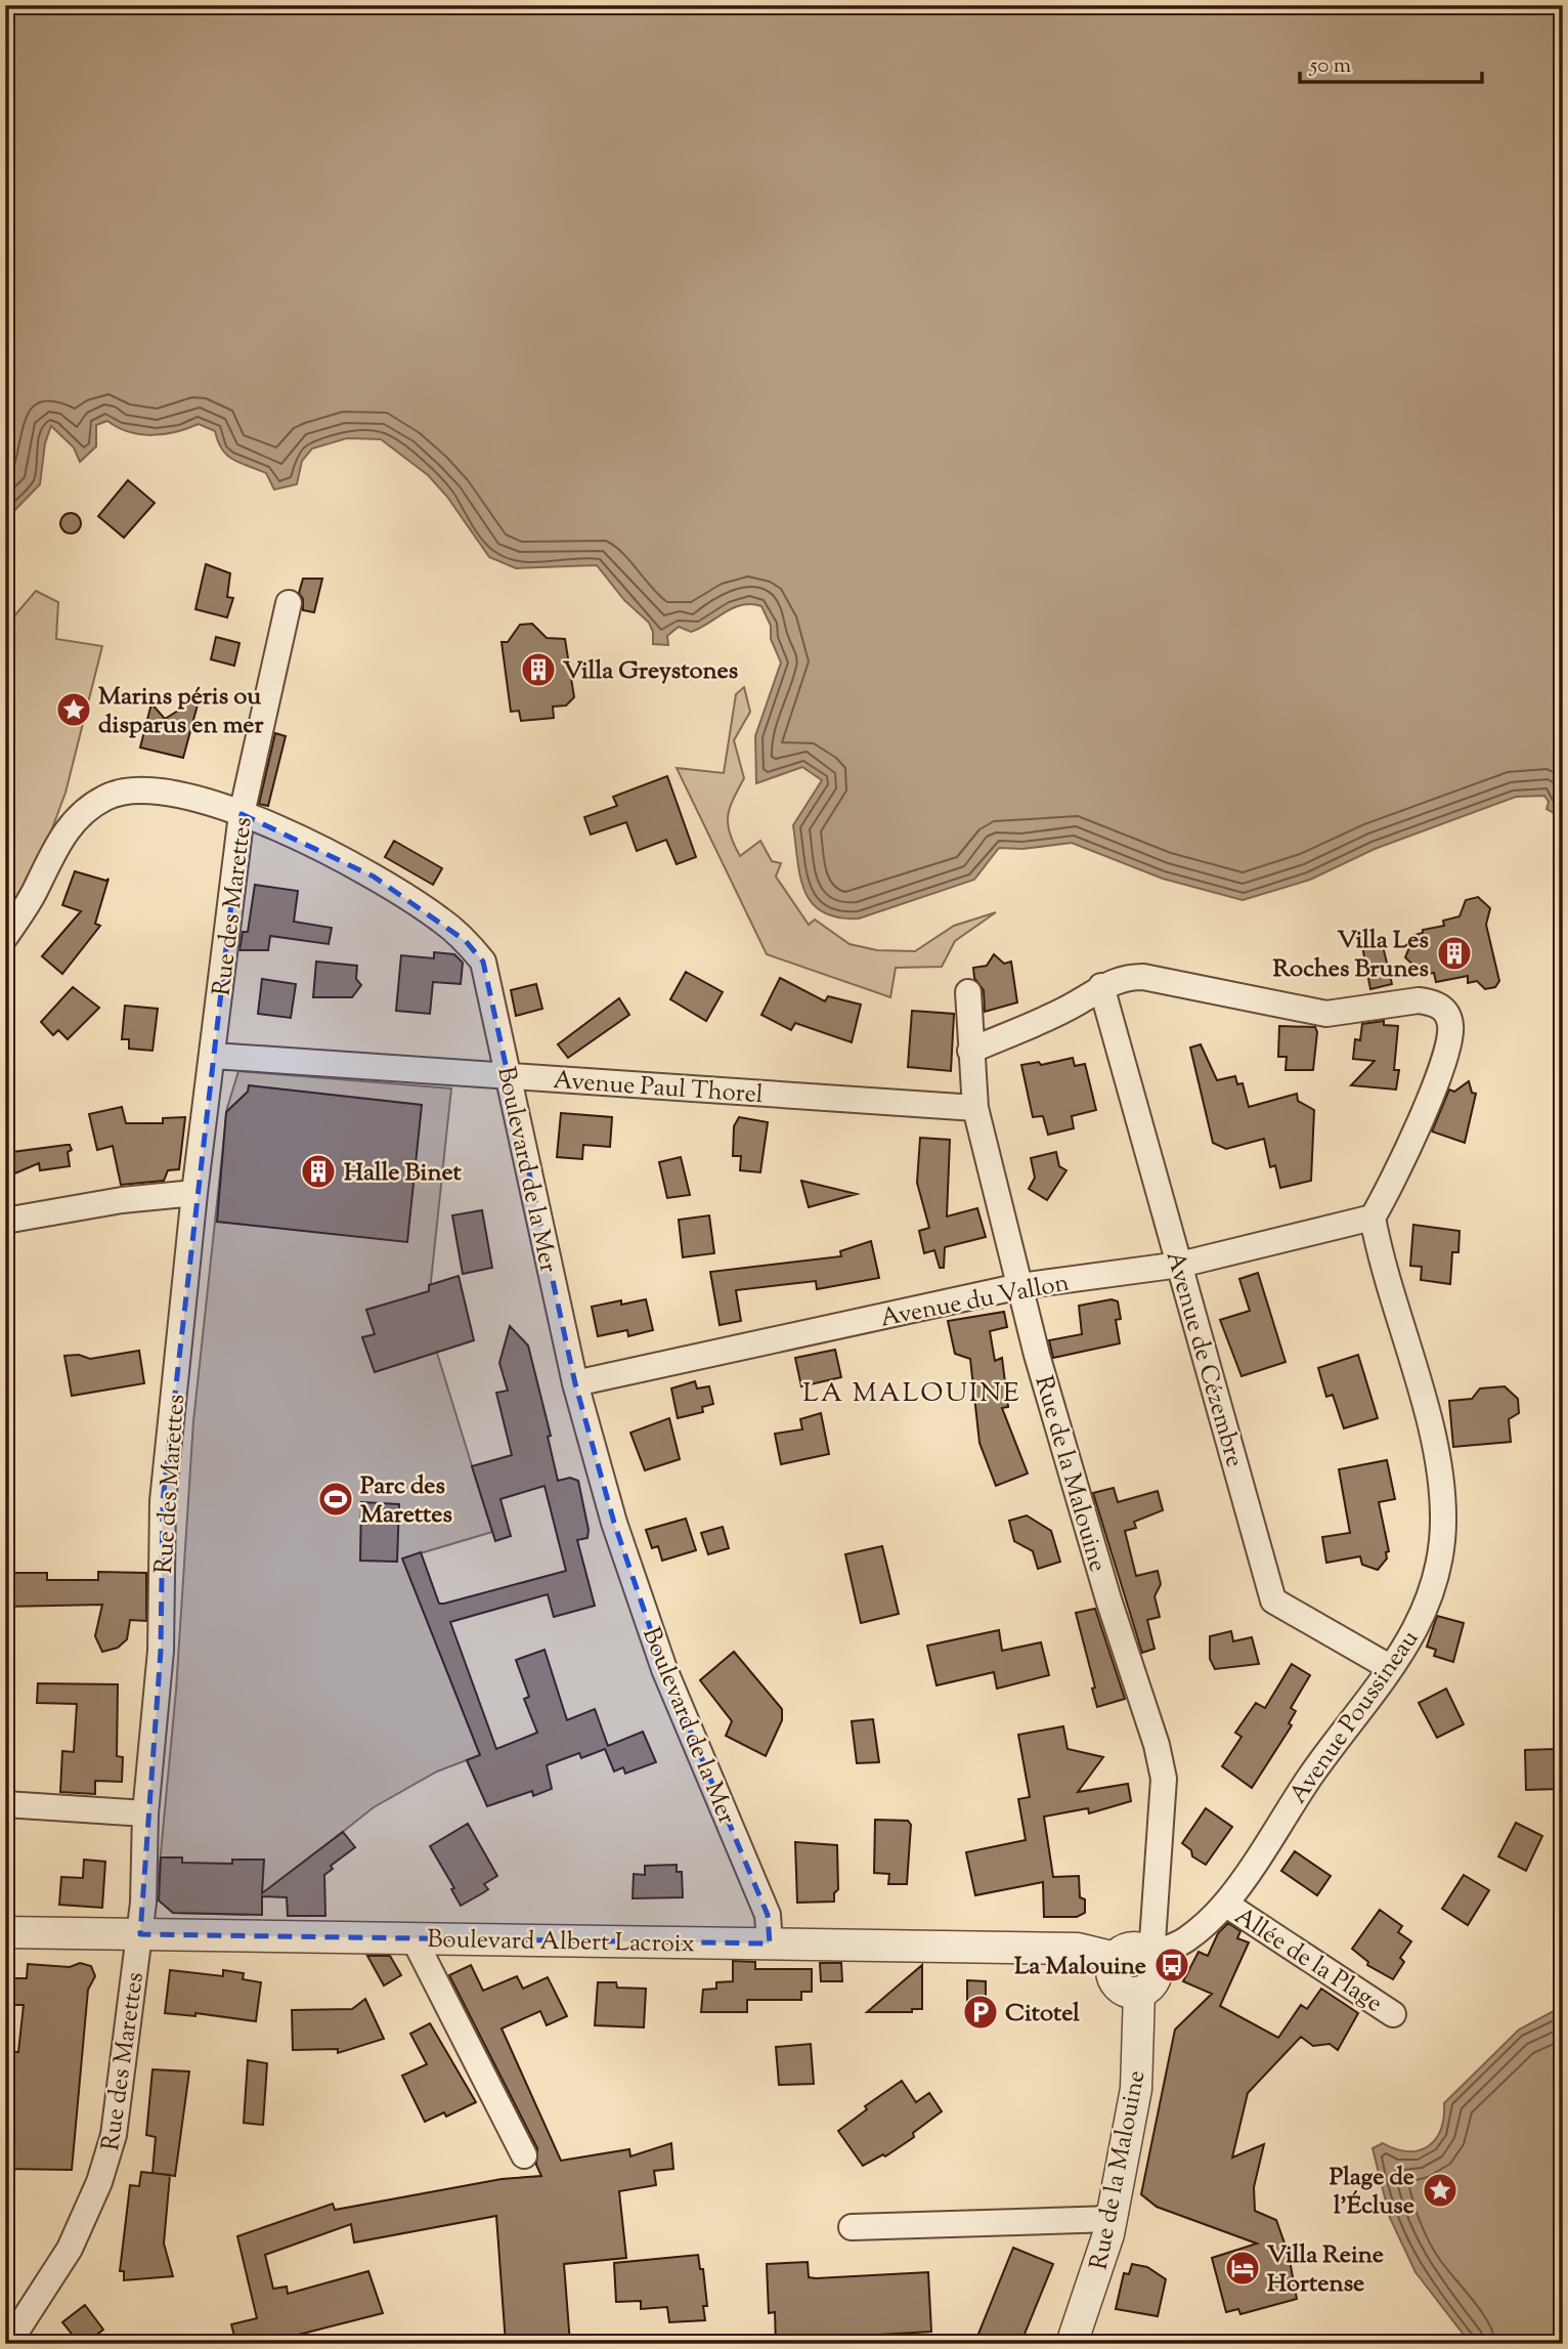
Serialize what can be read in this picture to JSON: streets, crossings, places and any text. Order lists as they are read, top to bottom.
{
  "streets": {
    "street": [
      "Rue des Marettes",
      "Avenue Paul Thorel",
      "Boulevard de la Mer",
      "Avenue du Vallon",
      "Avenue de Cézembre",
      "Rue de la Malouine",
      "Avenue Poussineau",
      "Boulevard Albert Lacroix",
      "Allée de la Plage"
    ]
  },
  "crossings": [
    ["Rue des Marettes", "Avenue Paul Thorel"],
    ["Rue des Marettes", "Boulevard de la Mer"],
    ["Rue des Marettes", "Boulevard Albert Lacroix"],
    ["Avenue Paul Thorel", "Boulevard de la Mer"],
    ["Avenue Paul Thorel", "Rue de la Malouine"],
    ["Boulevard de la Mer", "Avenue du Vallon"],
    ["Boulevard de la Mer", "Boulevard Albert Lacroix"],
    ["Avenue du Vallon", "Avenue de Cézembre"],
    ["Avenue du Vallon", "Rue de la Malouine"],
    ["Avenue du Vallon", "Avenue Poussineau"],
    ["Avenue de Cézembre", "Avenue Poussineau"],
    ["Rue de la Malouine", "Avenue Poussineau"],
    ["Rue de la Malouine", "Boulevard Albert Lacroix"],
    ["Avenue Poussineau", "Boulevard Albert Lacroix"],
    ["Avenue Poussineau", "Allée de la Plage"]
  ],
  "districts": ["LA MALOUINE"],
  "places": {
    "building": ["Villa Greystones", "Villa Les Roches Brunes", "Halle Binet"],
    "place": ["Marins péris ou disparus en mer", "Plage de l'Écluse"],
    "sports": ["Parc des Marettes"],
    "bus stop": ["La Malouine"],
    "parking": ["Citotel"],
    "hotel": ["Villa Reine Hortense"]
  },
  "scale_bar": "50 m"
}
